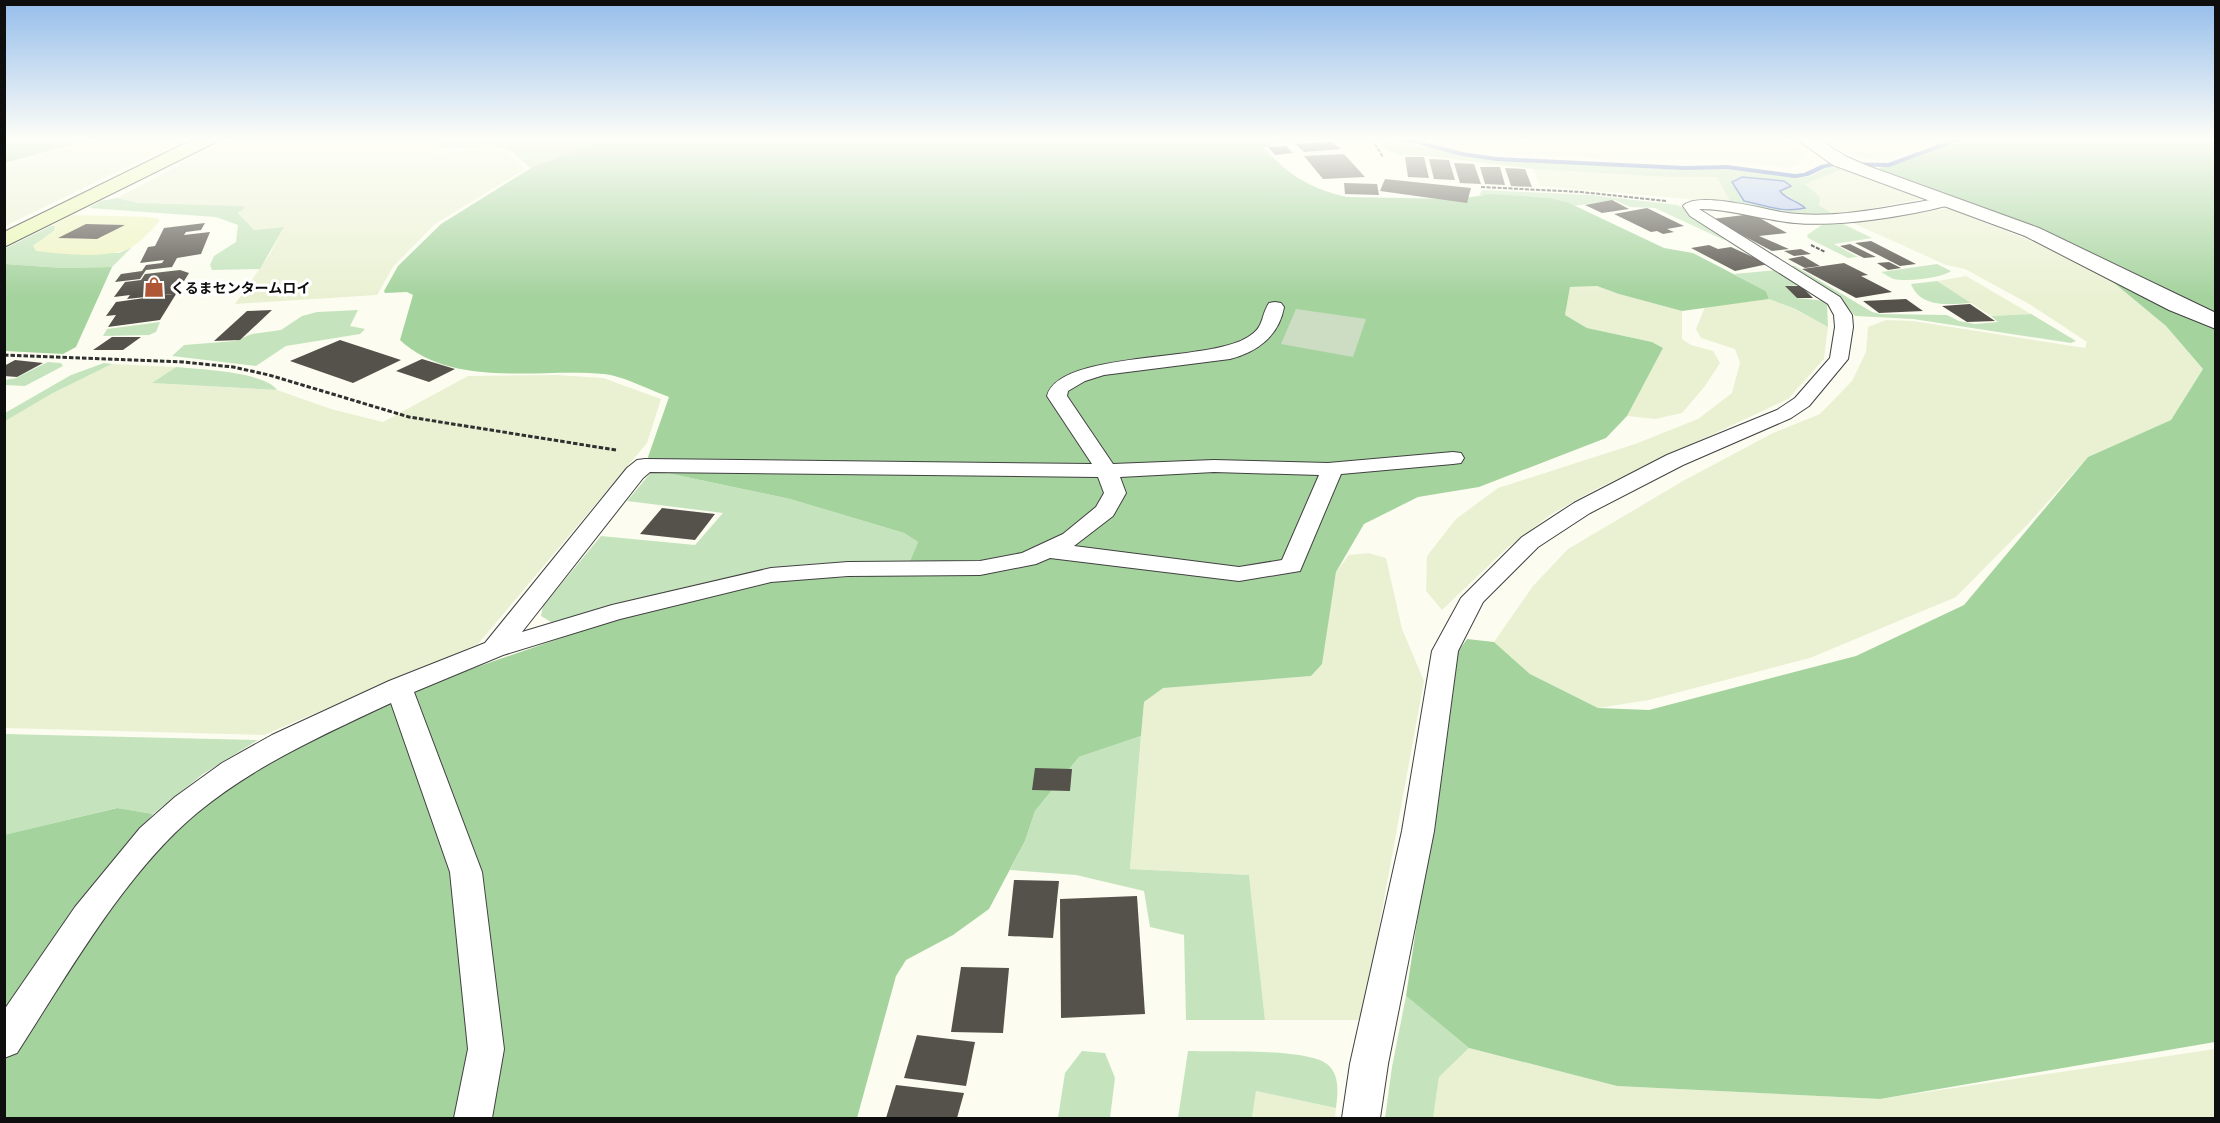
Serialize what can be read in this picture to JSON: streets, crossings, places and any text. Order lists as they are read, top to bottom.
{
  "places": {
    "shop": ["くるまセンタームロイ"]
  }
}
